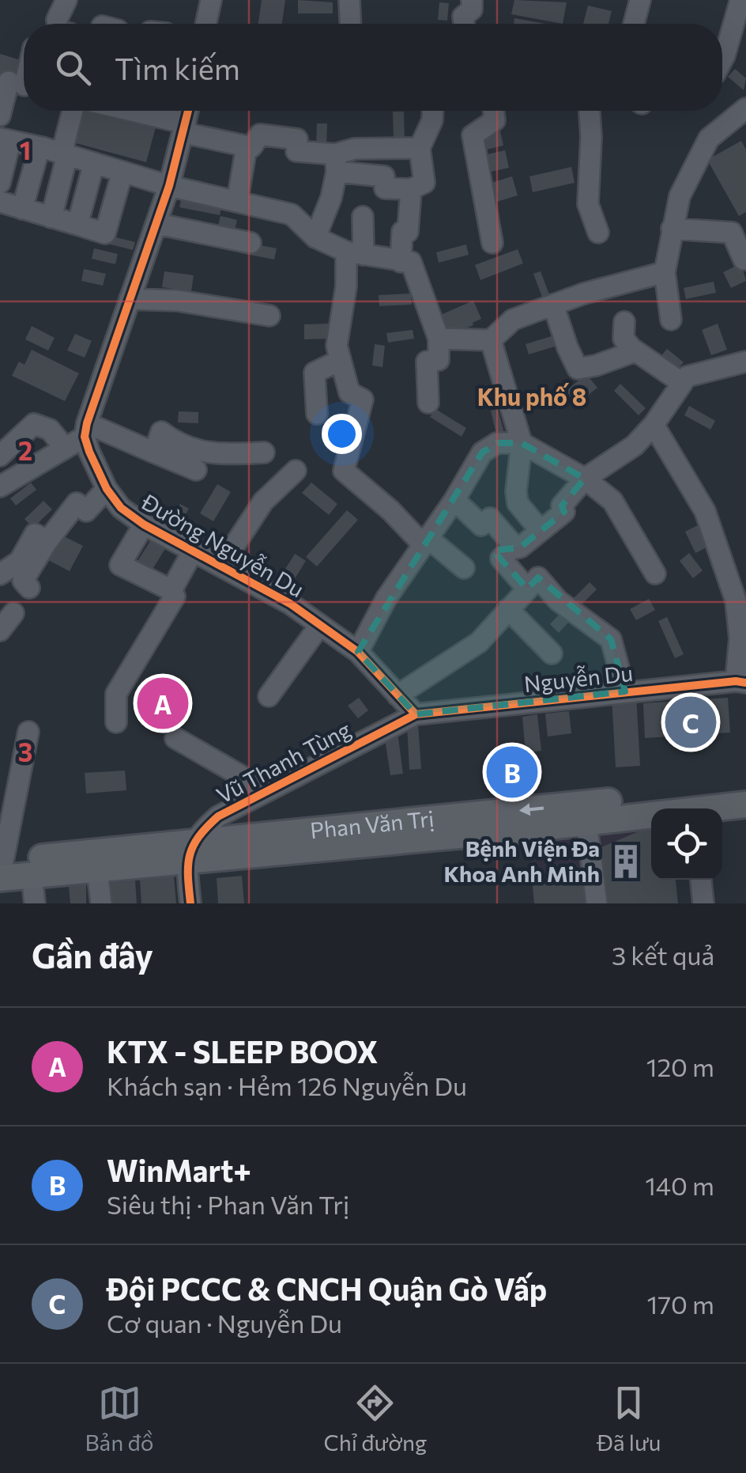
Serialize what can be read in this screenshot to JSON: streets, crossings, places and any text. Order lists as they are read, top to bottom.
{
  "streets": {
    "main road": ["Phan Văn Trị"],
    "street": ["Đường Nguyễn Du", "Nguyễn Du", "Vũ Thanh Tùng"]
  },
  "crossings": [
    ["Đường Nguyễn Du", "Nguyễn Du"],
    ["Đường Nguyễn Du", "Vũ Thanh Tùng"],
    ["Nguyễn Du", "Vũ Thanh Tùng"],
    ["Vũ Thanh Tùng", "Phan Văn Trị"]
  ],
  "districts": ["Khu phố 8"],
  "places": {
    "building": ["Bệnh Viện Đa Khoa Anh Minh"]
  },
  "page": {
    "search": "Tìm kiếm",
    "pins": ["A", "C", "B"],
    "heading": ["Gần đây", "3 kết quả"],
    "list": [
      {
        "mark": "A",
        "name": "KTX - SLEEP BOOX",
        "note": "Khách sạn · Hẻm 126 Nguyễn Du",
        "value": "120 m"
      },
      {
        "mark": "B",
        "name": "WinMart+",
        "note": "Siêu thị · Phan Văn Trị",
        "value": "140 m"
      },
      {
        "mark": "C",
        "name": "Đội PCCC & CNCH Quận Gò Vấp",
        "note": "Cơ quan · Nguyễn Du",
        "value": "170 m"
      }
    ],
    "nav": ["Bản đồ", "Chỉ đường", "Đã lưu"]
  },
  "grid": {
    "rows": ["1", "2", "3"]
  }
}
